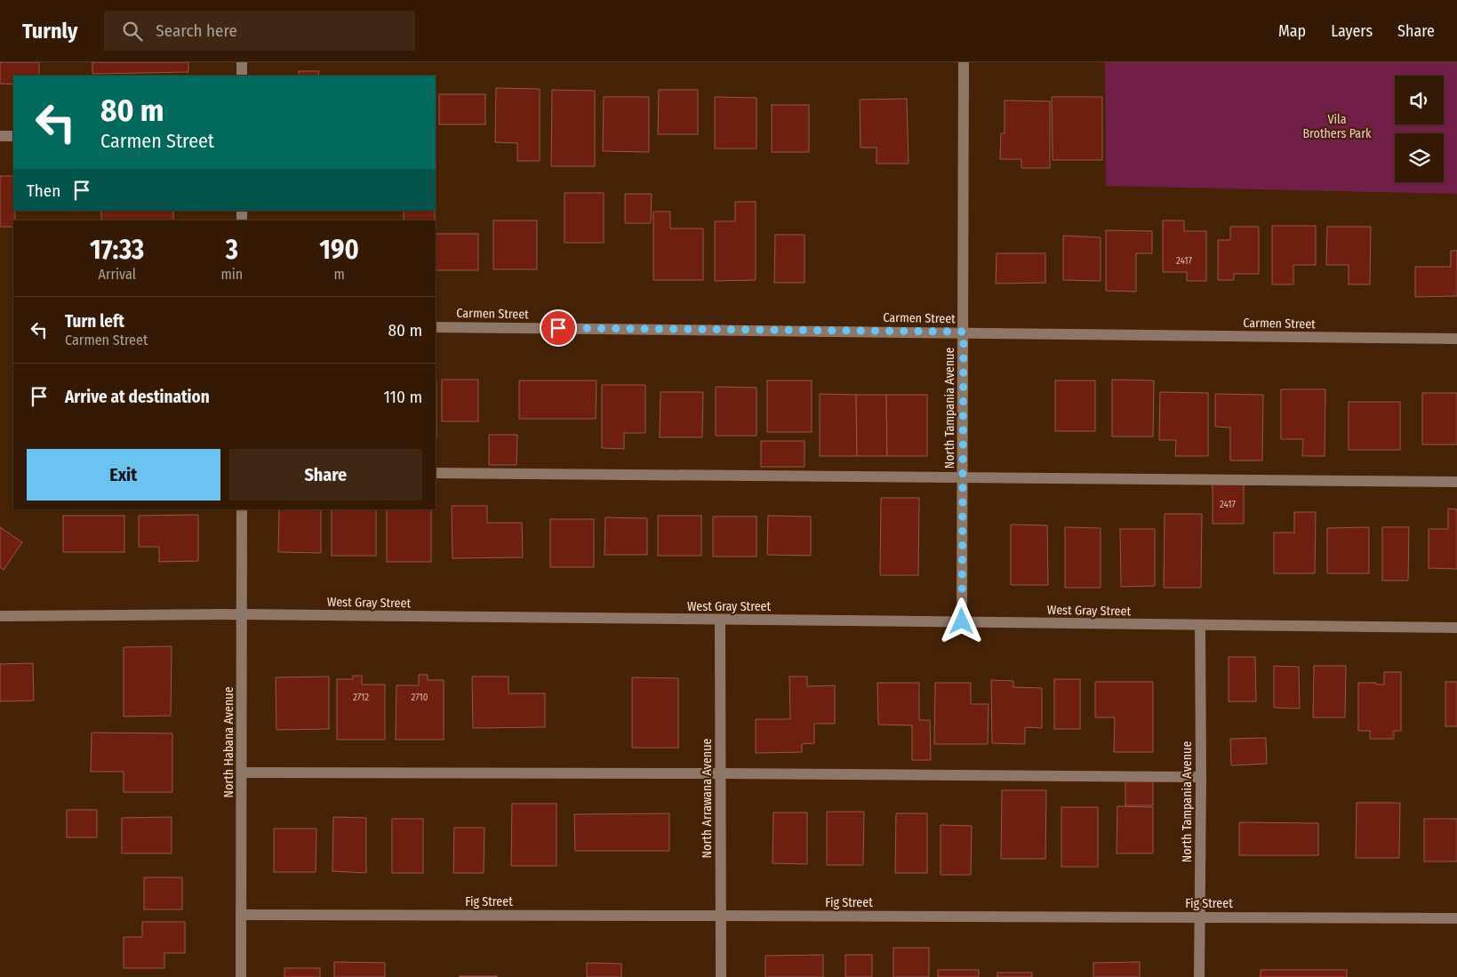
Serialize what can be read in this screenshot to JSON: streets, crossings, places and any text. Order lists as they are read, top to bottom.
{
  "streets": {
    "street": [
      "Carmen Street",
      "North Tampania Avenue",
      "West Gray Street",
      "North Habana Avenue",
      "North Arrawana Avenue",
      "Fig Street"
    ]
  },
  "crossings": [
    ["Carmen Street", "North Tampania Avenue"],
    ["North Tampania Avenue", "West Gray Street"],
    ["North Tampania Avenue", "Fig Street"],
    ["West Gray Street", "North Habana Avenue"],
    ["West Gray Street", "North Arrawana Avenue"],
    ["North Habana Avenue", "Fig Street"],
    ["North Arrawana Avenue", "Fig Street"]
  ],
  "parks": ["Vila Brothers Park"],
  "house_numbers": [
    "2417",
    "2417",
    "2712",
    "2710"
  ],
  "page": {
    "header": "Turnly",
    "search": "Search here",
    "nav": ["Map", "Layers", "Share"],
    "turn": ["80 m", "Carmen Street"],
    "then": "Then",
    "eta": [
      "17:33",
      "Arrival",
      "3",
      "min",
      "190",
      "m"
    ],
    "list": [
      {
        "name": "Turn left",
        "note": "Carmen Street",
        "value": "80 m"
      },
      {
        "name": "Arrive at destination",
        "value": "110 m"
      }
    ],
    "buttons": ["Exit", "Share"]
  }
}
